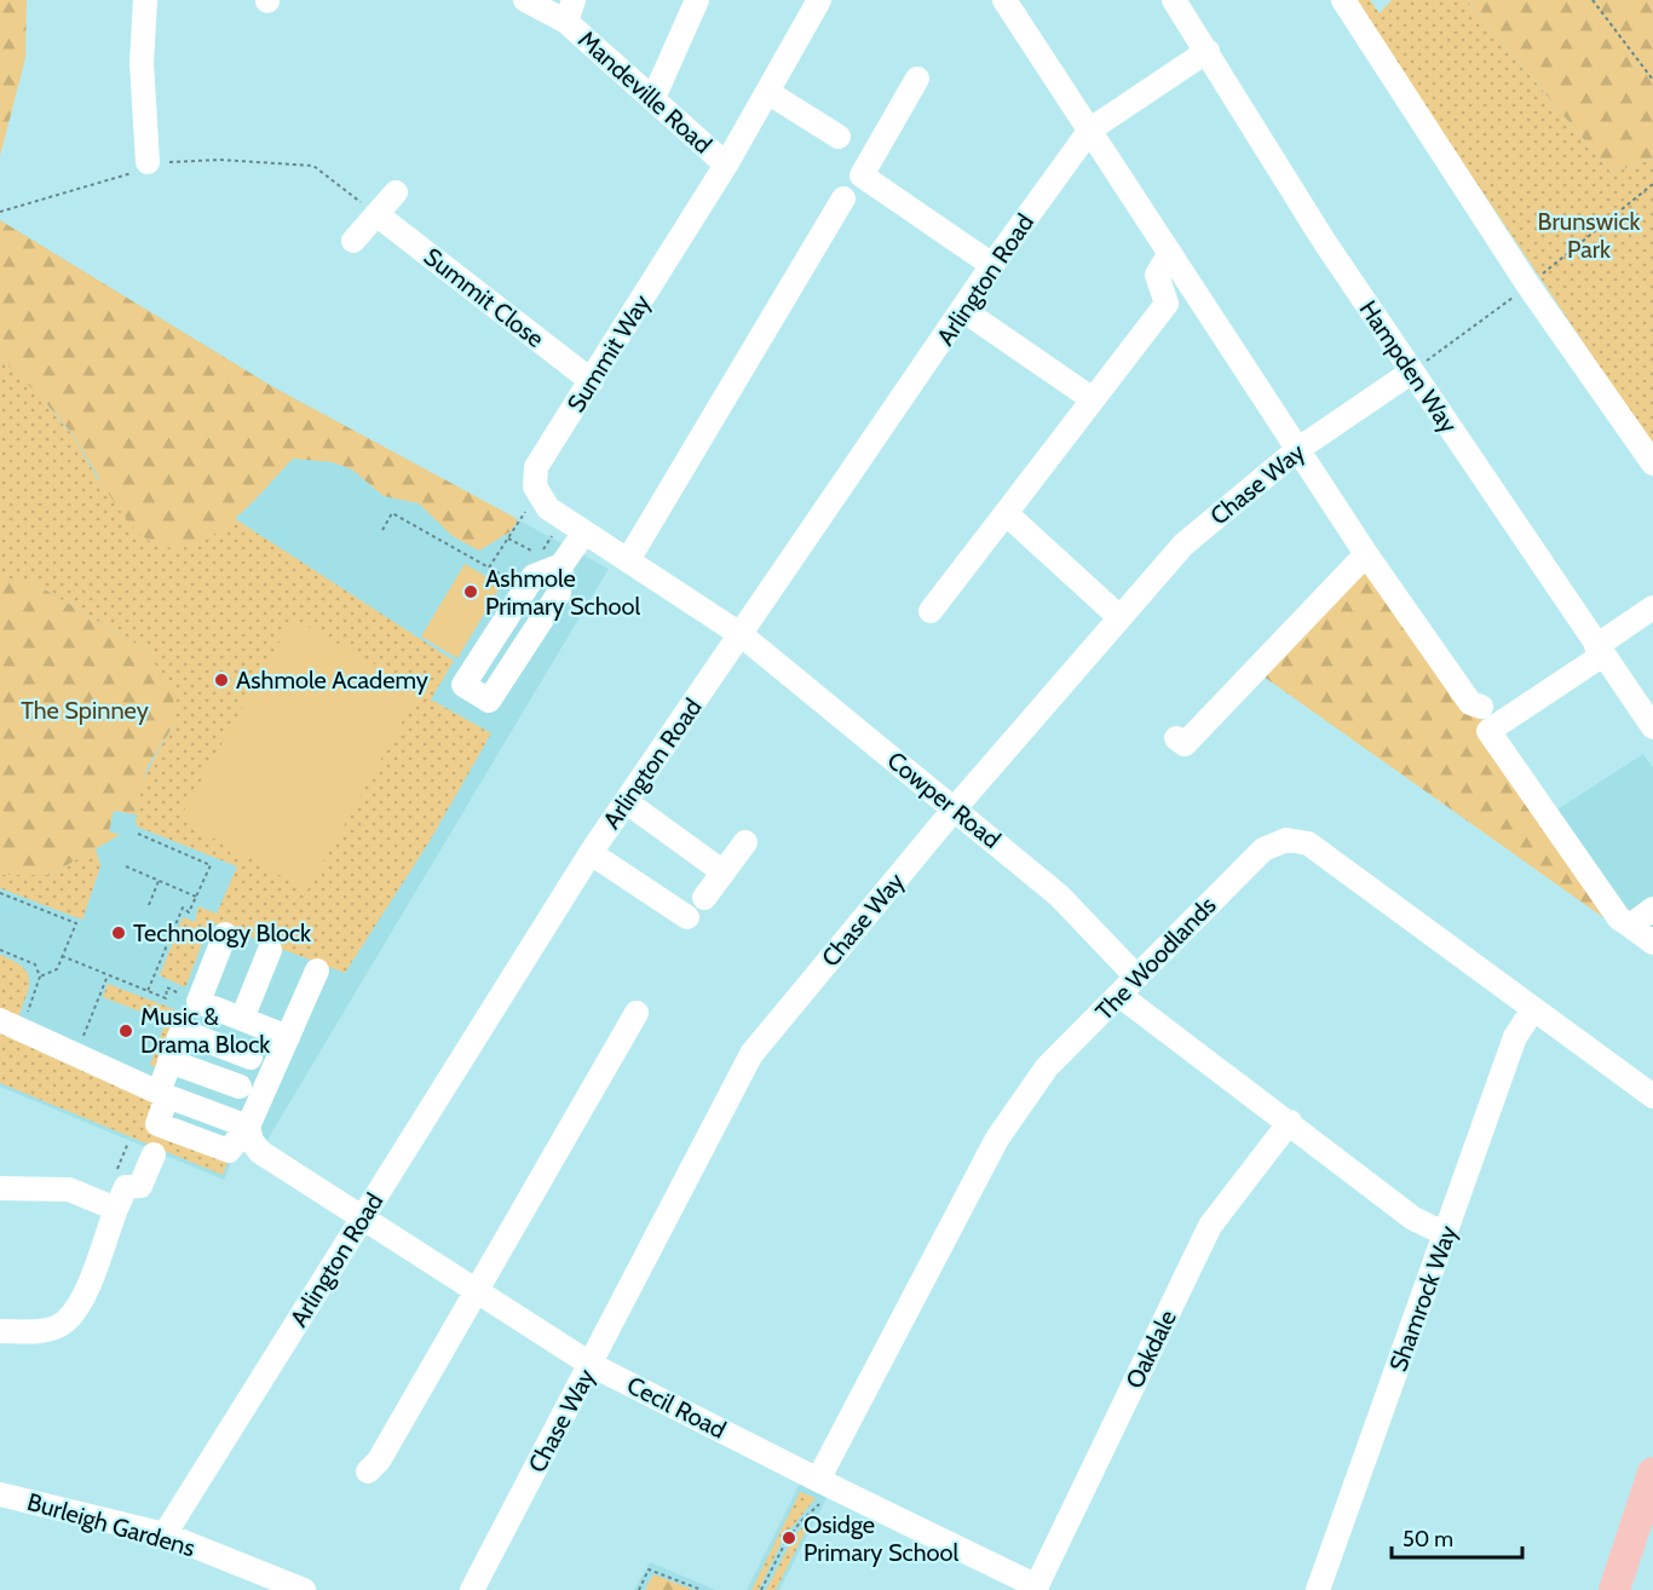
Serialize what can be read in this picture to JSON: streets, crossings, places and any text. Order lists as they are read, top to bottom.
{
  "streets": {
    "street": [
      "Mandeville Road",
      "Arlington Road",
      "Summit Close",
      "Summit Way",
      "Hampden Way",
      "Chase Way",
      "Cowper Road",
      "The Woodlands",
      "Shamrock Way",
      "Oakdale",
      "Cecil Road",
      "Burleigh Gardens"
    ]
  },
  "crossings": [
    ["Mandeville Road", "Summit Way"],
    ["Arlington Road", "Hampden Way"],
    ["Arlington Road", "Cowper Road"],
    ["Arlington Road", "Cecil Road"],
    ["Arlington Road", "Burleigh Gardens"],
    ["Summit Close", "Summit Way"],
    ["Hampden Way", "Chase Way"],
    ["Chase Way", "Cowper Road"],
    ["Chase Way", "Cecil Road"],
    ["Cowper Road", "The Woodlands"],
    ["The Woodlands", "Shamrock Way"],
    ["The Woodlands", "Cecil Road"],
    ["Oakdale", "Cecil Road"]
  ],
  "parks": ["Brunswick Park", "The Spinney"],
  "places": [
    "Ashmole Primary School",
    "Ashmole Academy",
    "Technology Block",
    "Music & Drama Block",
    "Osidge Primary School"
  ],
  "scale_bar": "50 m"
}
